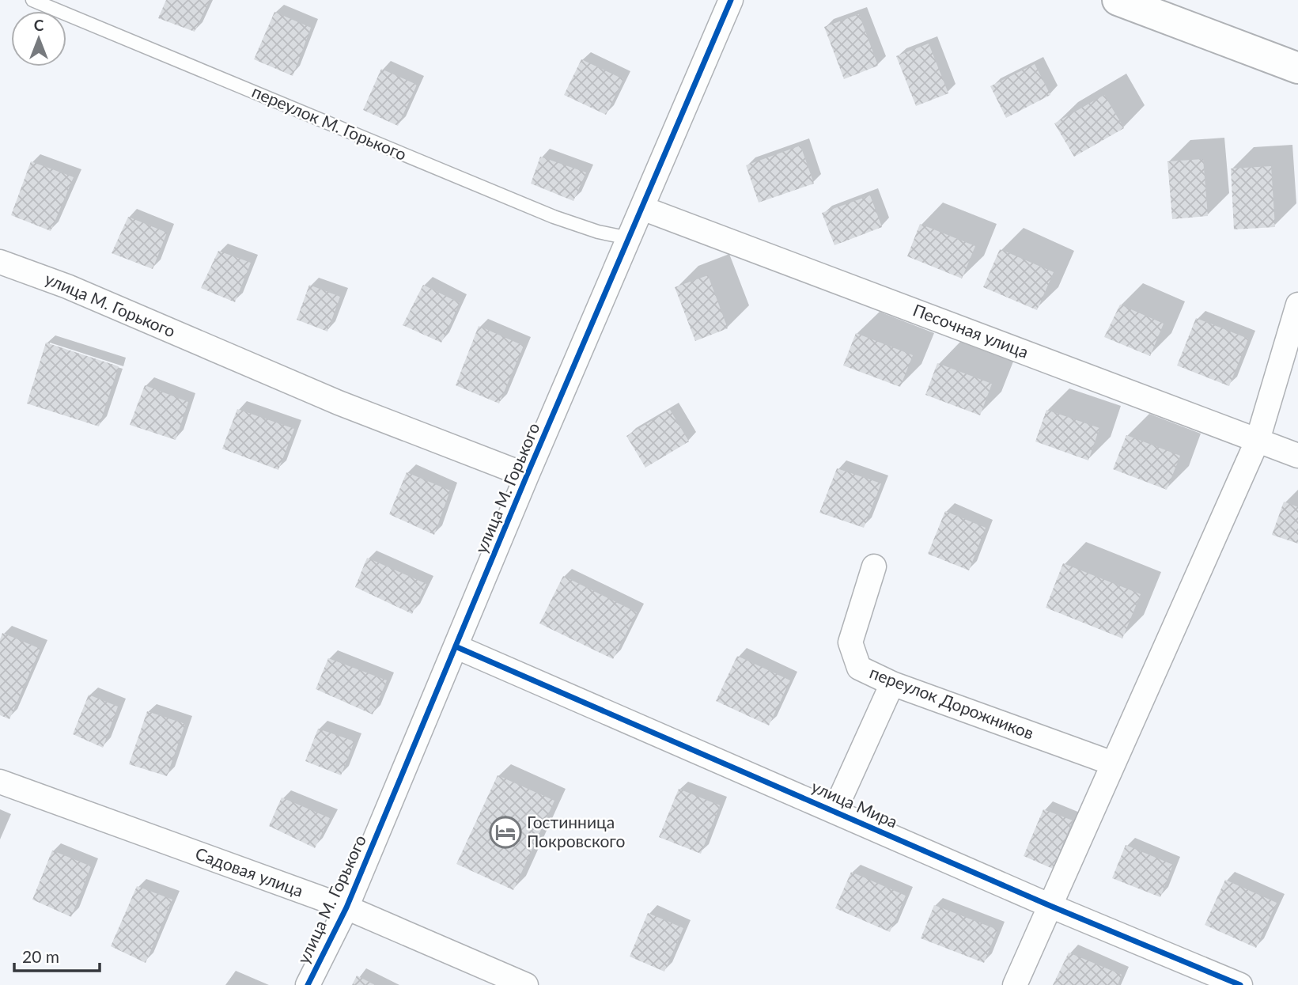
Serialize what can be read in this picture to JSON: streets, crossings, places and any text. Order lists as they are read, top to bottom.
{
  "streets": {
    "street": [
      "улица М. Горького",
      "Песочная улица",
      "переулок Дорожников",
      "улица Мира",
      "Садовая улица"
    ],
    "lane": ["переулок М. Горького"]
  },
  "crossings": [
    ["переулок М. Горького", "улица М. Горького"],
    ["улица М. Горького", "Песочная улица"],
    ["улица М. Горького", "улица Мира"],
    ["улица М. Горького", "Садовая улица"]
  ],
  "places": {
    "hotel": ["Гостинница Покровского"]
  },
  "scale_bar": "20 m",
  "north": "top"
}
